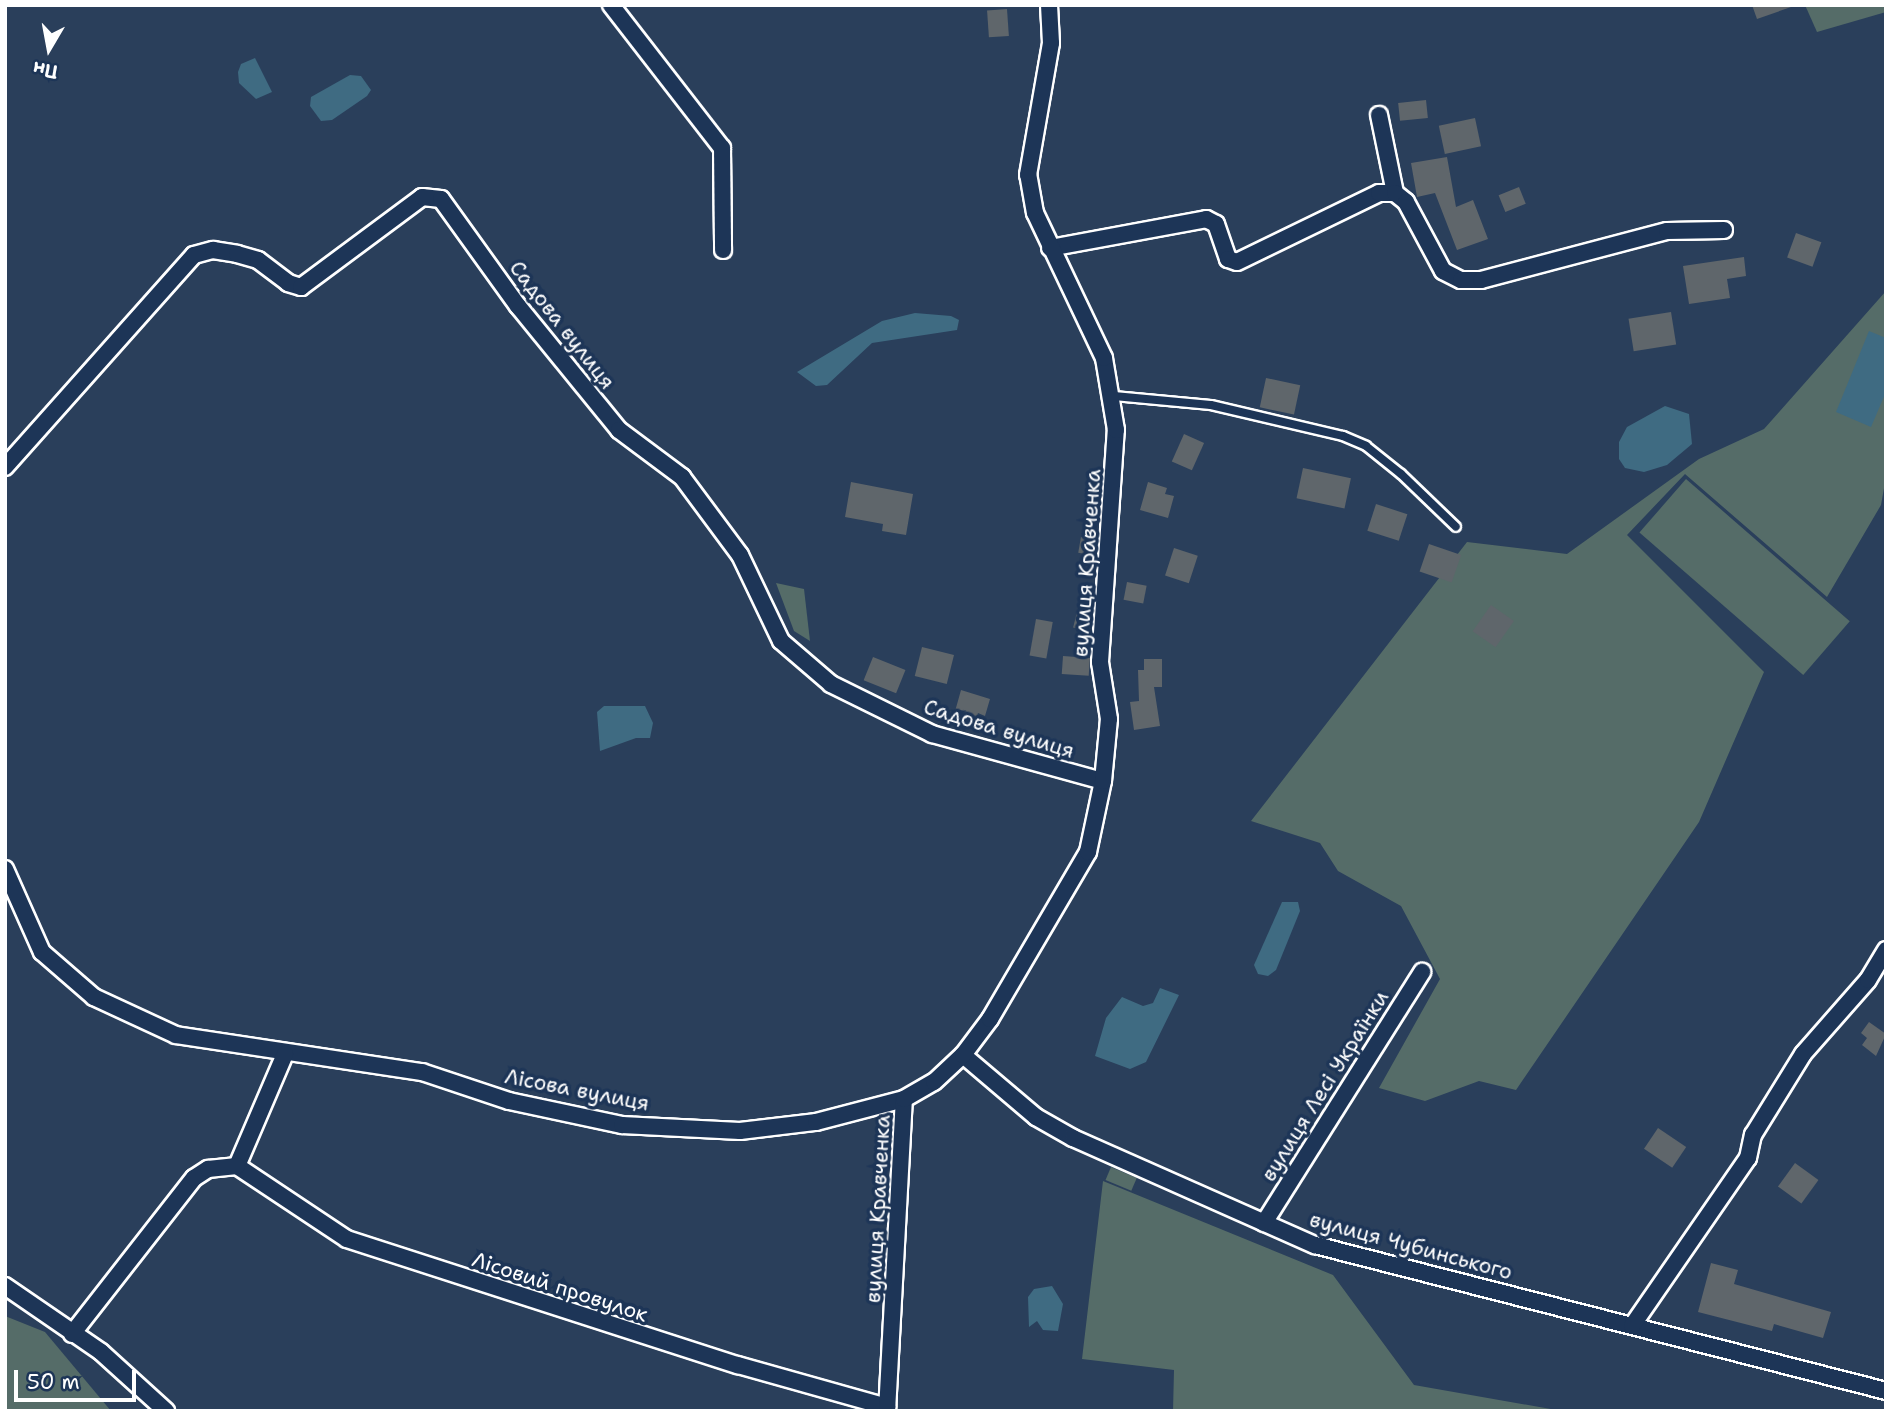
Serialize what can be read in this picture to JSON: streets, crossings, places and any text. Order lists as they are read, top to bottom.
{
  "streets": {
    "street": [
      "Садова вулиця",
      "вулиця Кравченка",
      "вулиця Лесі Українки",
      "Лісова вулиця",
      "вулиця Чубинського",
      "Лісовий провулок"
    ]
  },
  "crossings": [
    ["Садова вулиця", "вулиця Кравченка"],
    ["вулиця Кравченка", "Лісова вулиця"],
    ["вулиця Кравченка", "вулиця Чубинського"],
    ["вулиця Кравченка", "Лісовий провулок"],
    ["вулиця Лесі Українки", "вулиця Чубинського"]
  ],
  "scale_bar": "50 m",
  "north": "bottom"
}
